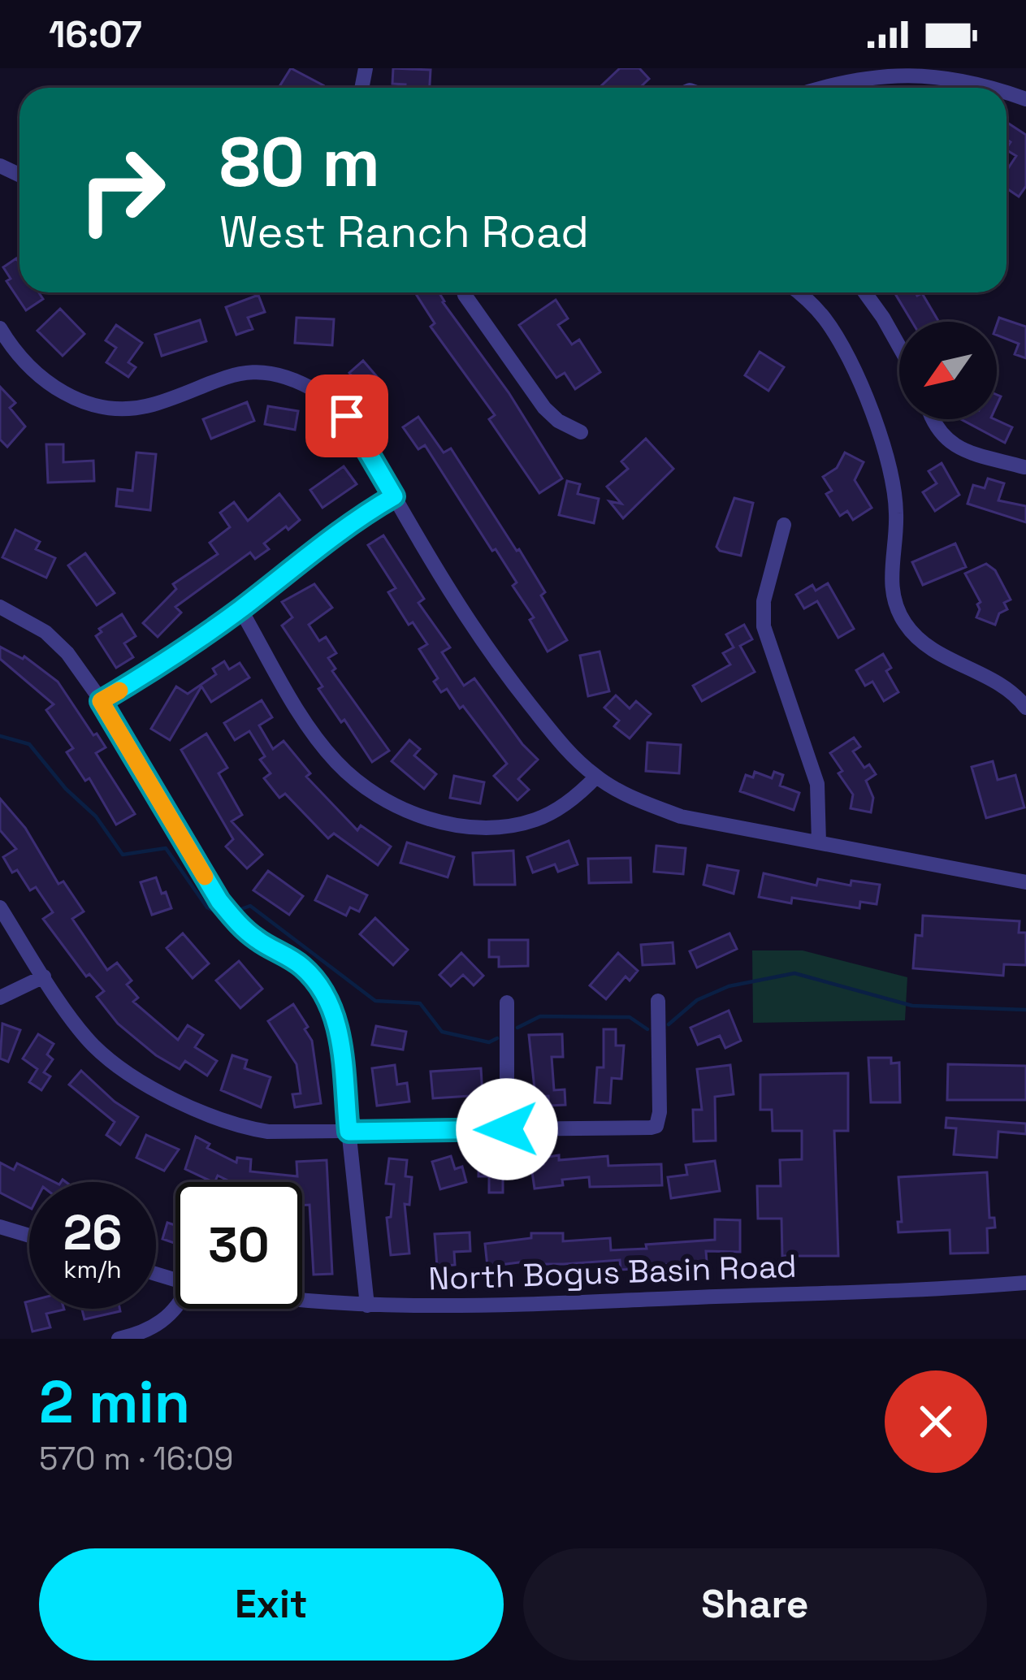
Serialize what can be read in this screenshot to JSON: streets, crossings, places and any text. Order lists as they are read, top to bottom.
{
  "streets": {
    "street": ["North Bogus Basin Road"]
  },
  "north": "bottom left",
  "page": {
    "status": "16:07",
    "turn": ["80 m", "West Ranch Road"],
    "speed": "26 km/h",
    "limit": "30",
    "heading": ["2 min", "570 m · 16:09"],
    "buttons": ["Exit", "Share"]
  }
}
